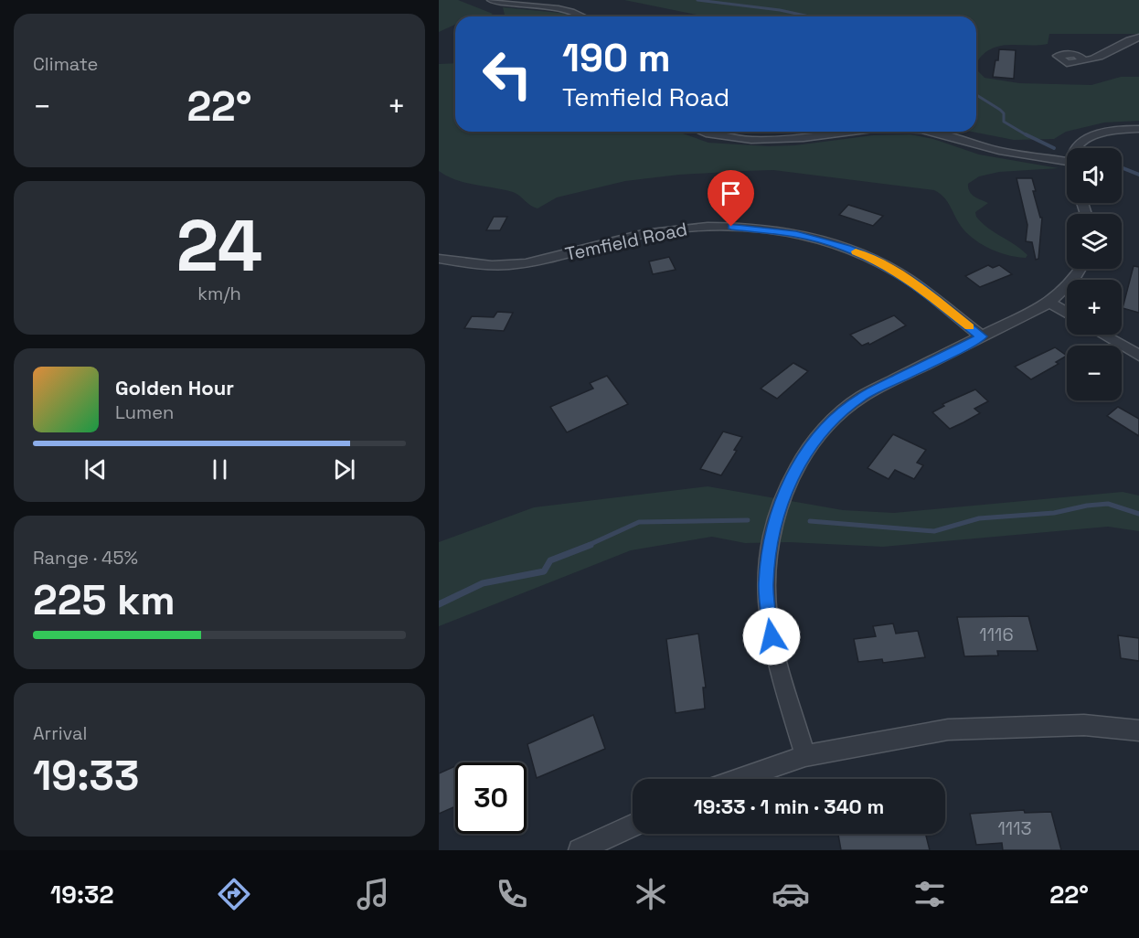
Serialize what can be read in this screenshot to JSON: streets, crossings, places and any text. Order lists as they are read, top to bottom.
{
  "streets": {
    "street": ["Temfield Road"]
  },
  "house_numbers": ["1116", "1113"],
  "page": {
    "tile": [
      "Climate",
      ["24", "km/h"],
      ["Range · 45%", "225 km"],
      ["Arrival", "19:33"]
    ],
    "turn": ["190 m", "Temfield Road"],
    "heat": ["−", "22°", "+"],
    "map_buttons": ["+", "−"],
    "song": ["Golden Hour", "Lumen"],
    "limit": "30",
    "trip": "19:33 · 1 min · 340 m",
    "tabs": ["19:32", "22°"]
  }
}
